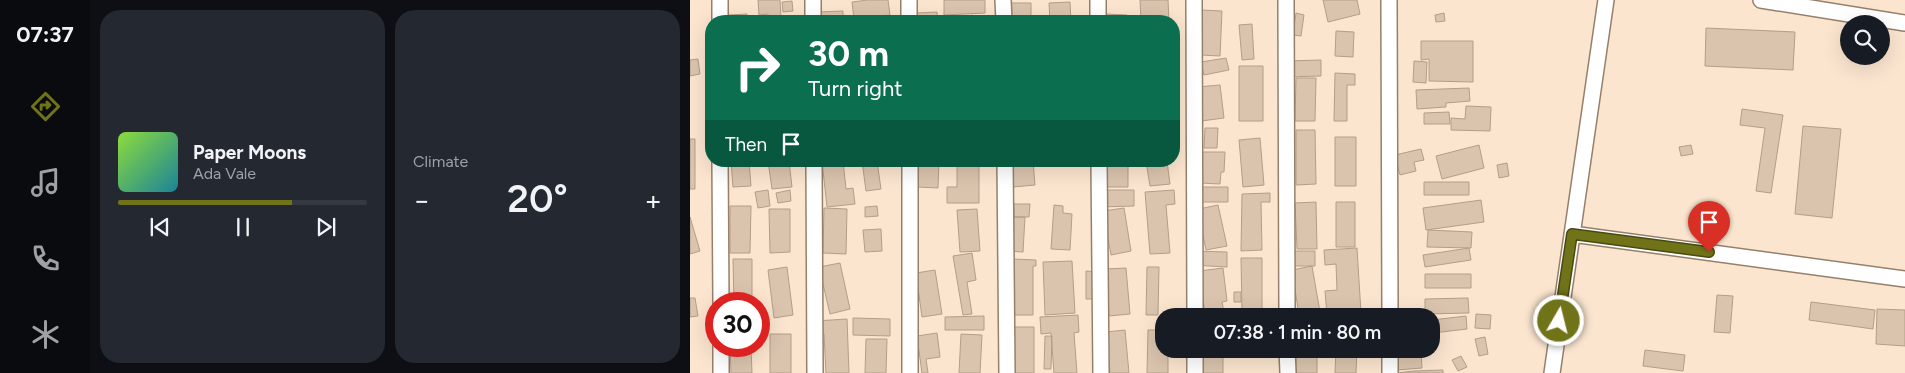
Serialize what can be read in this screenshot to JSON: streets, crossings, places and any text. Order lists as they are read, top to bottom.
{
  "page": {
    "tabs": "07:37",
    "tile": "Climate",
    "turn": ["30 m", "Turn right"],
    "then": "Then",
    "song": ["Paper Moons", "Ada Vale"],
    "heat": ["−", "20°", "+"],
    "limit": "30",
    "trip": "07:38 · 1 min · 80 m"
  }
}
